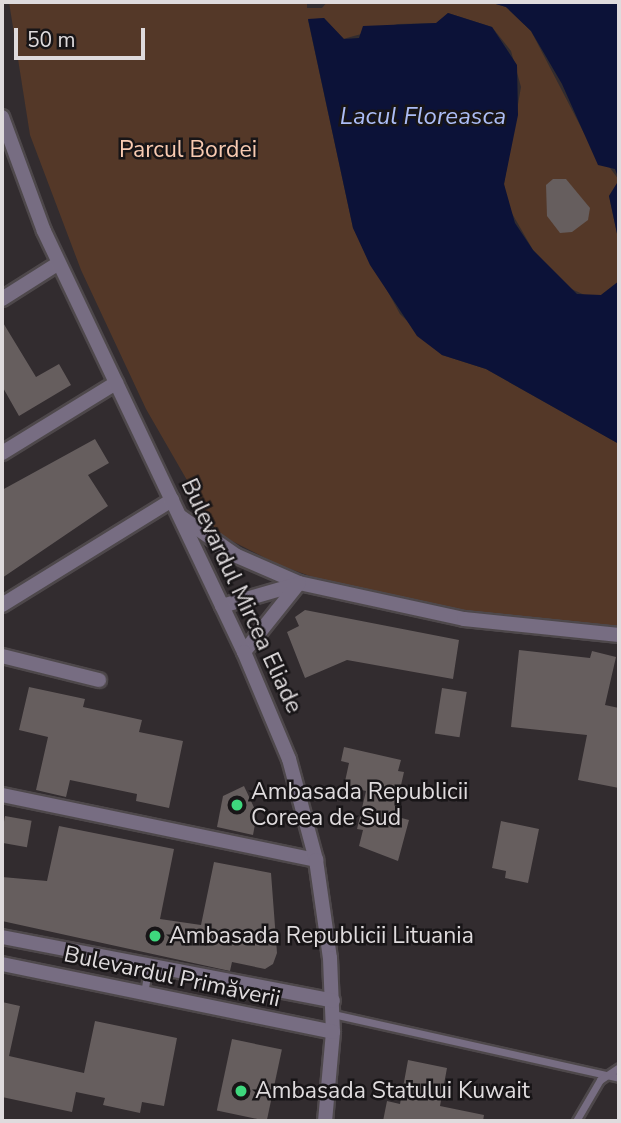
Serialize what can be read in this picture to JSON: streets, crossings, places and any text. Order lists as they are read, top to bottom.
{
  "streets": {
    "street": ["Bulevardul Mircea Eliade", "Bulevardul Primăverii"]
  },
  "crossings": [
    ["Bulevardul Mircea Eliade", "Bulevardul Primăverii"]
  ],
  "water": ["Lacul Floreasca"],
  "parks": ["Parcul Bordei"],
  "places": ["Ambasada Republicii Coreea de Sud", "Ambasada Republicii Lituania", "Ambasada Statului Kuwait"],
  "scale_bar": "50 m"
}
